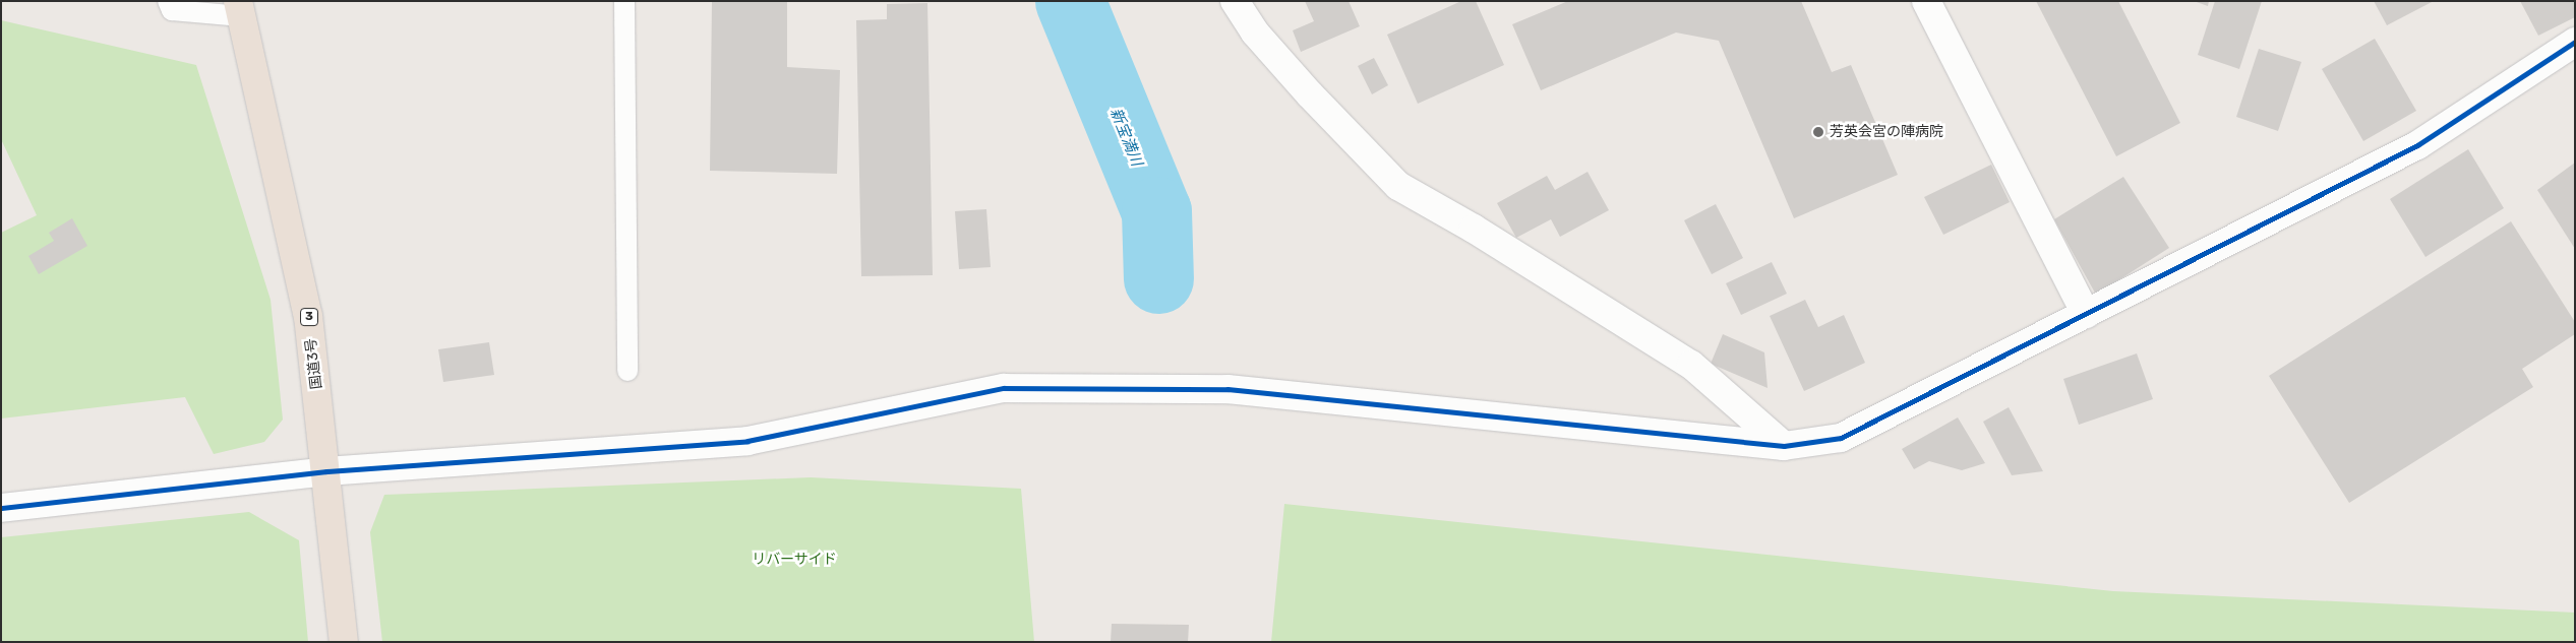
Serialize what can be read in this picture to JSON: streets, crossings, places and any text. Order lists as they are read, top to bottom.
{
  "streets": {
    "highway": ["3", "国道3号"]
  },
  "water": ["新宝満川"],
  "parks": ["リバーサイド"],
  "places": ["芳英会宮の陣病院"]
}
